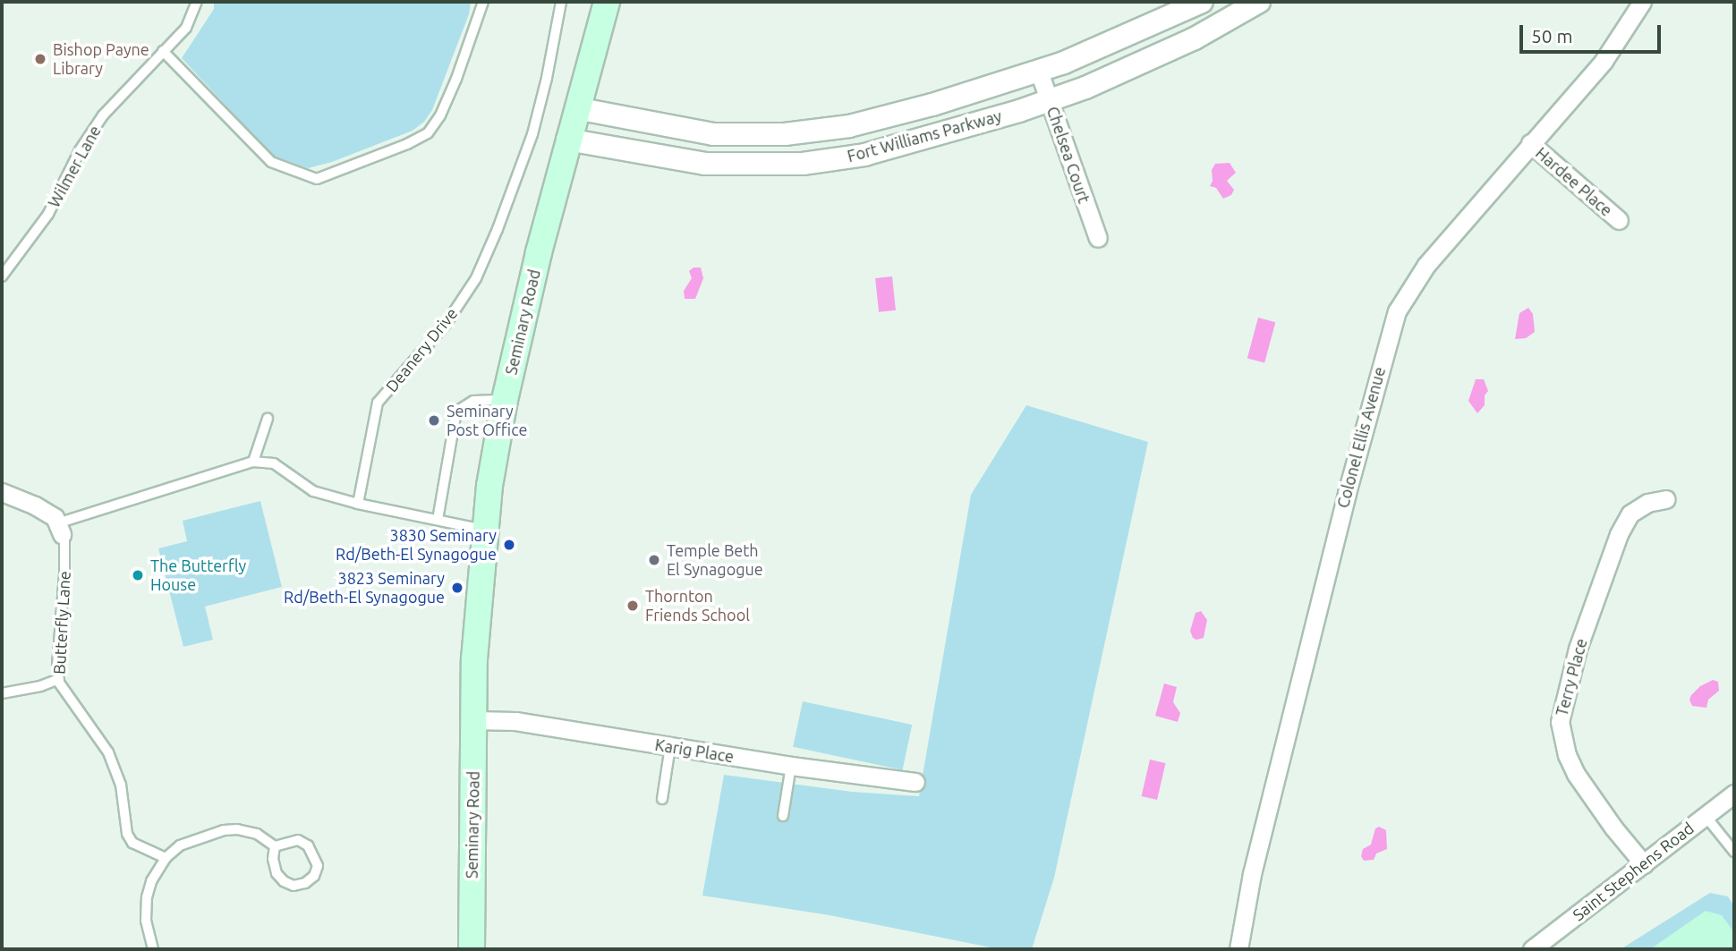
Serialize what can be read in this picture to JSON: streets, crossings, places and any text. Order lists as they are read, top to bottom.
{
  "streets": {
    "main road": ["Seminary Road"],
    "street": [
      "Fort Williams Parkway",
      "Chelsea Court",
      "Hardee Place",
      "Colonel Ellis Avenue",
      "Terry Place",
      "Karig Place",
      "Saint Stephens Road"
    ],
    "lane": ["Wilmer Lane", "Deanery Drive", "Butterfly Lane"]
  },
  "crossings": [
    ["Fort Williams Parkway", "Chelsea Court"],
    ["Fort Williams Parkway", "Seminary Road"],
    ["Hardee Place", "Colonel Ellis Avenue"],
    ["Seminary Road", "Karig Place"],
    ["Terry Place", "Saint Stephens Road"]
  ],
  "places": [
    "Bishop Payne Library",
    "Seminary Post Office",
    "3830 Seminary Rd/Beth-El Synagogue",
    "Temple Beth El Synagogue",
    "The Butterfly House",
    "3823 Seminary Rd/Beth-El Synagogue",
    "Thornton Friends School"
  ],
  "scale_bar": "50 m"
}
